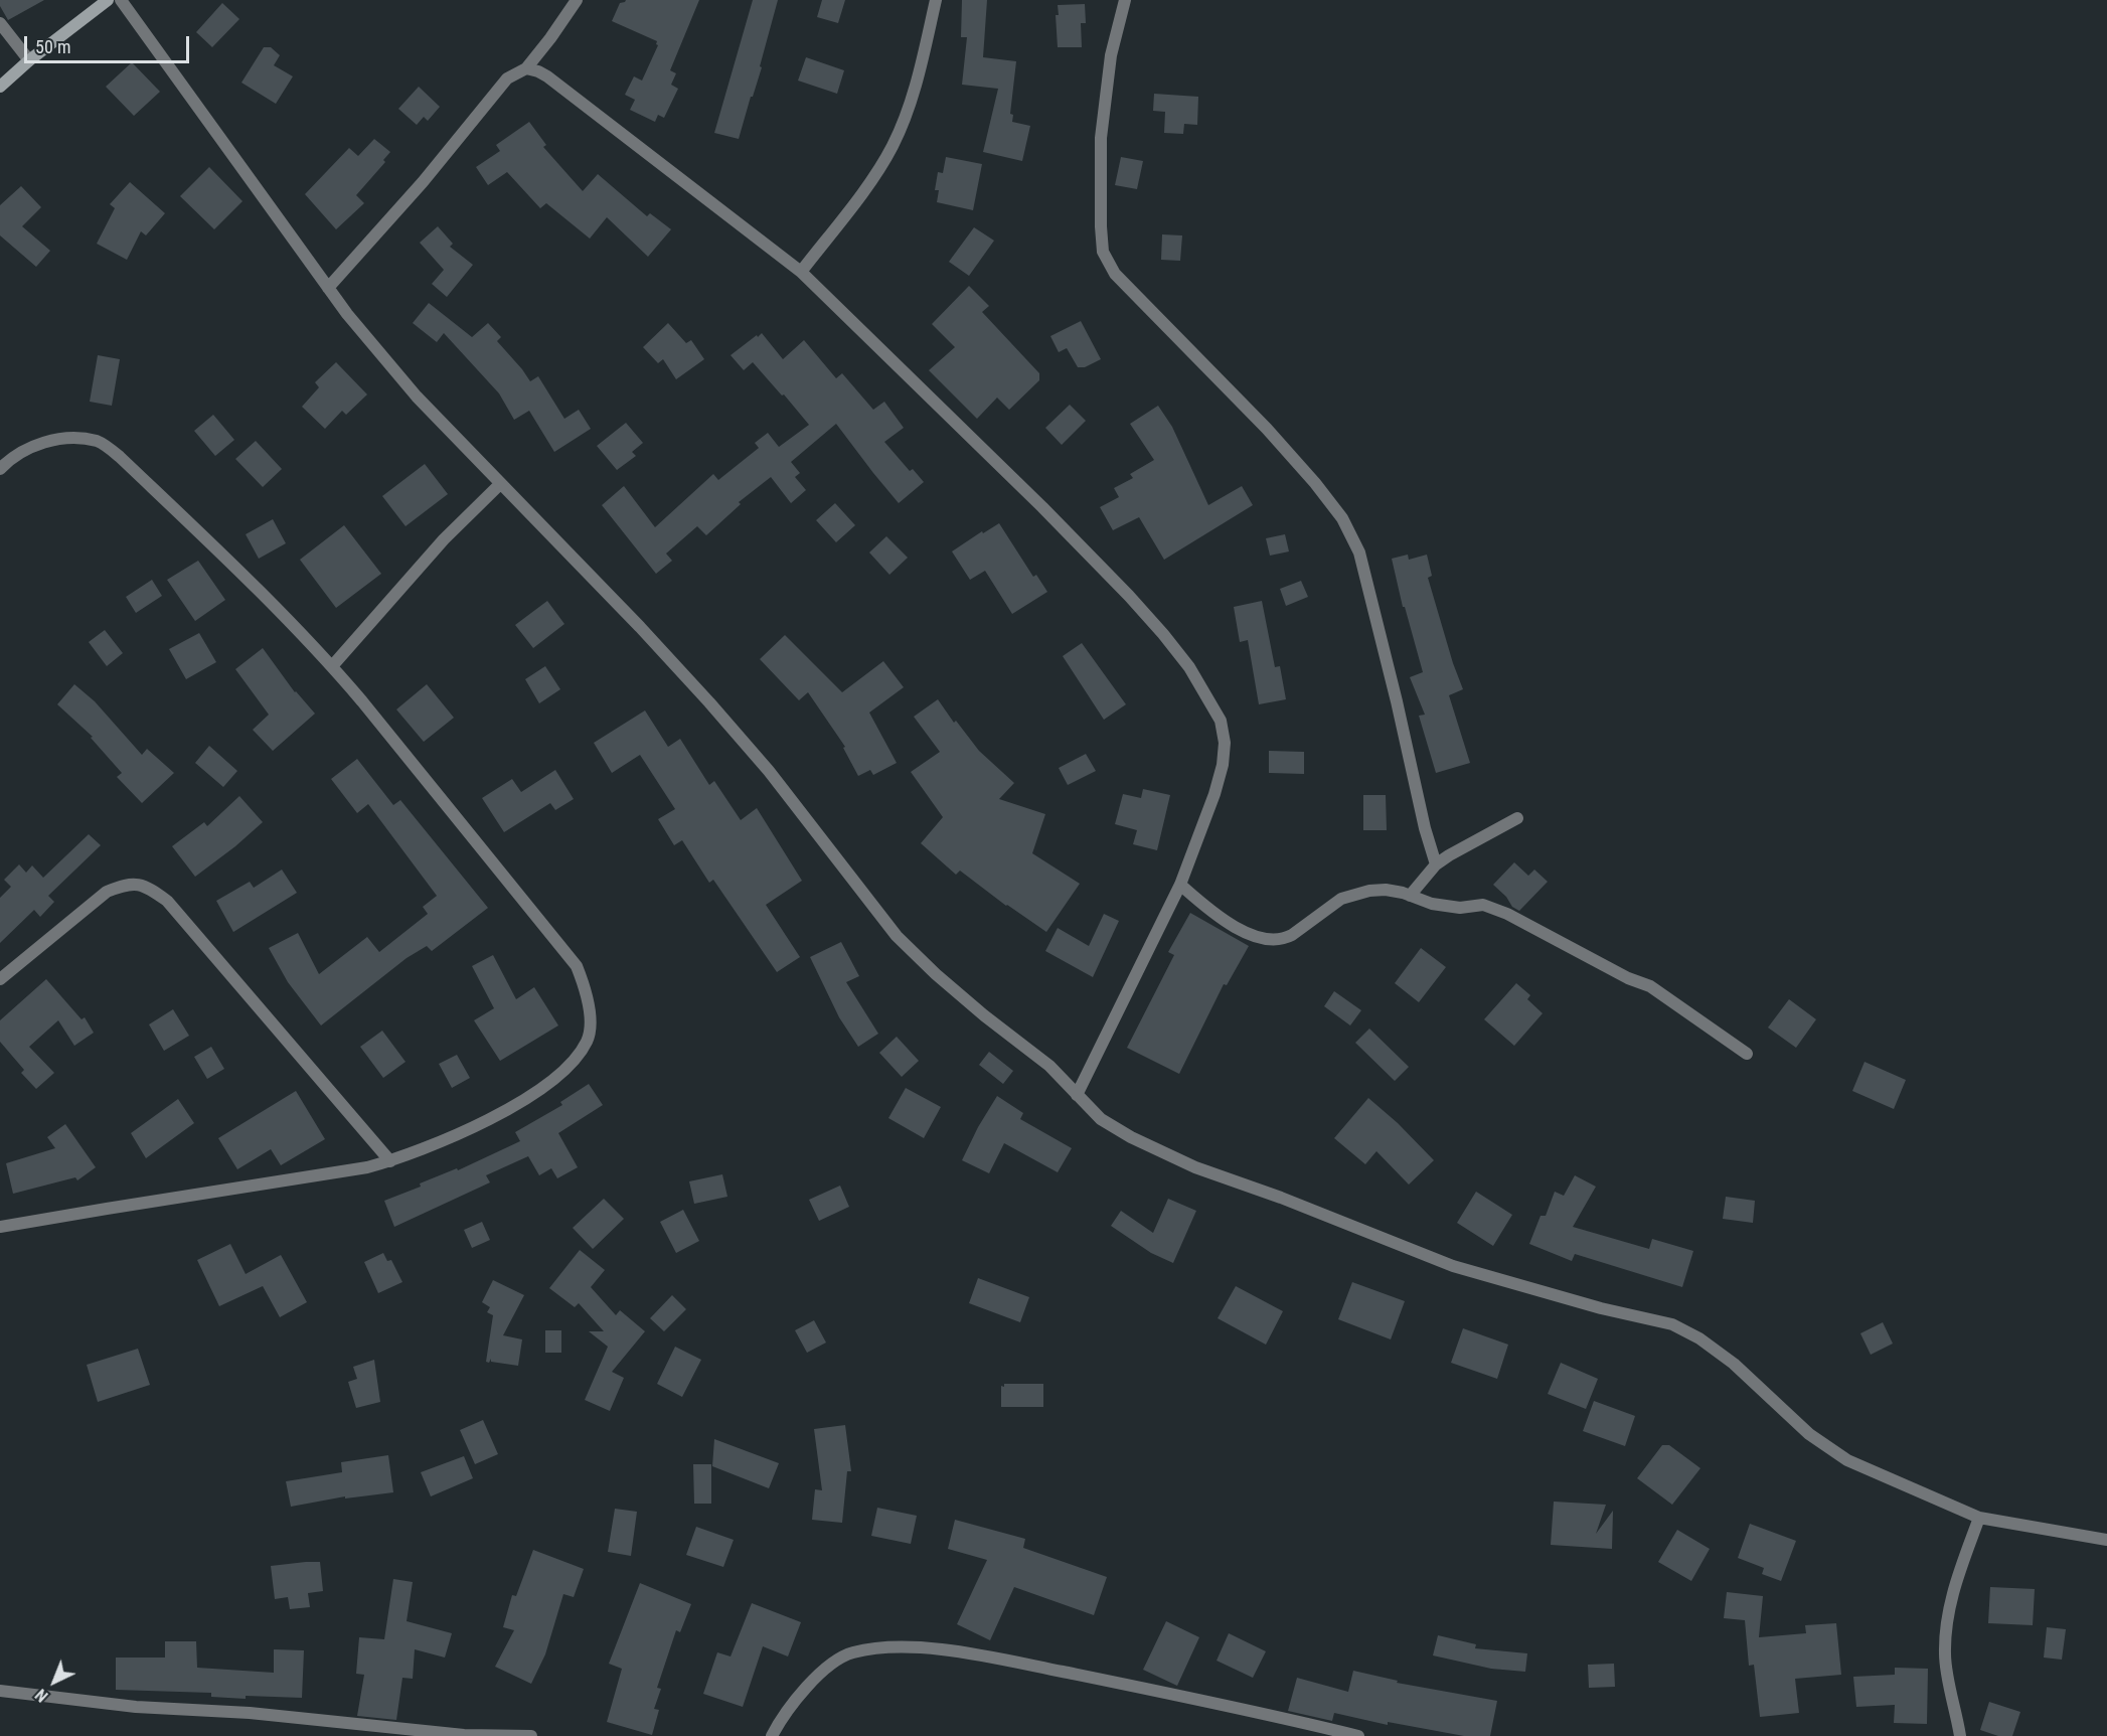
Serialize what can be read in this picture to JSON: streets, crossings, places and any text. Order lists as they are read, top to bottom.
{
  "scale_bar": "50 m",
  "north": "bottom left"
}
